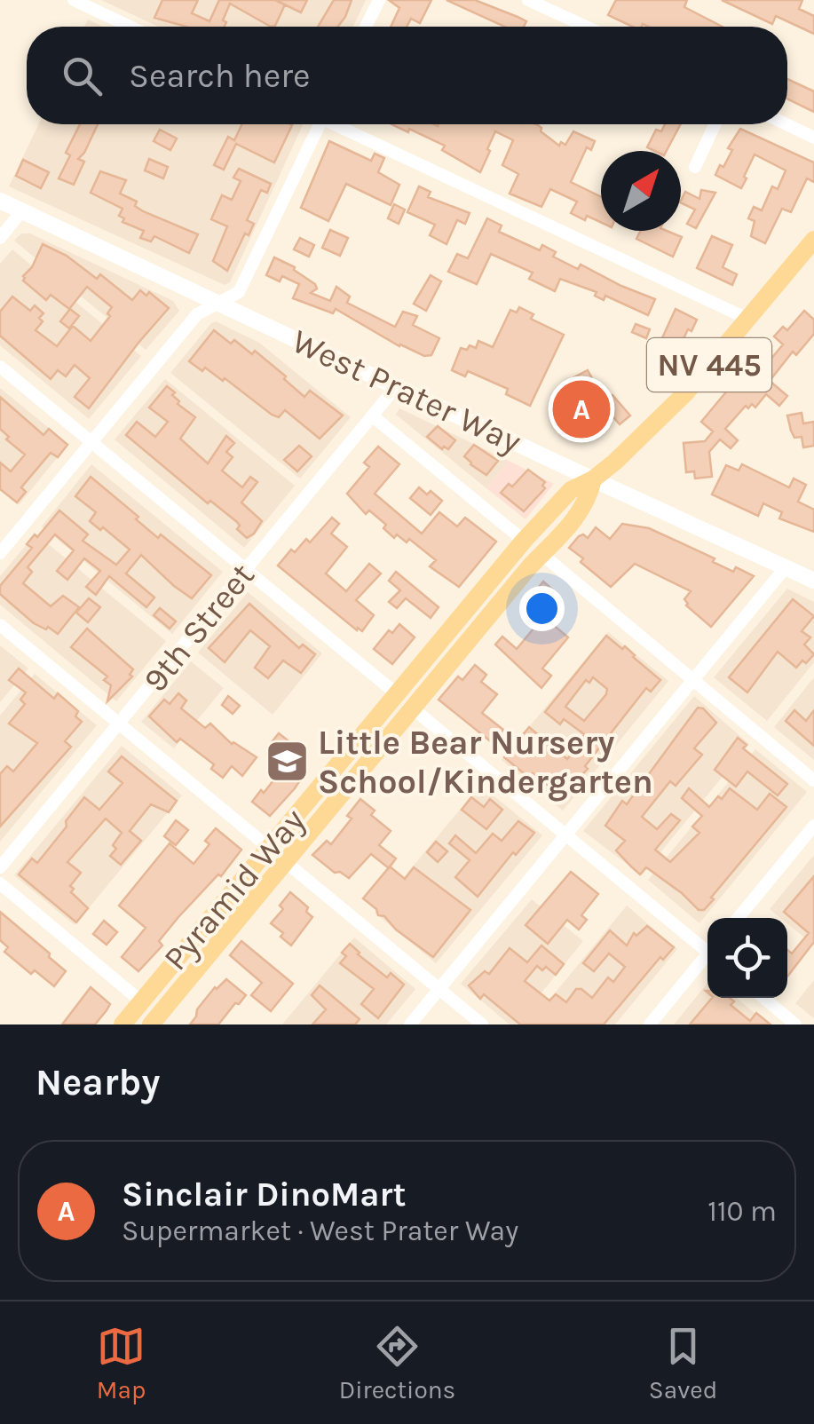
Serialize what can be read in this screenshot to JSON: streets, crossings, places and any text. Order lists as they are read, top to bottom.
{
  "streets": {
    "main road": ["NV 445", "West Prater Way", "Pyramid Way"],
    "street": ["9th Street"]
  },
  "crossings": [
    ["West Prater Way", "9th Street"],
    ["West Prater Way", "Pyramid Way"]
  ],
  "places": {
    "school or university": ["Little Bear Nursery School/Kindergarten"]
  },
  "north": "top right",
  "page": {
    "search": "Search here",
    "pins": "A",
    "heading": "Nearby",
    "list": [
      {
        "mark": "A",
        "name": "Sinclair DinoMart",
        "note": "Supermarket · West Prater Way",
        "value": "110 m"
      }
    ],
    "nav": ["Map", "Directions", "Saved"]
  }
}
